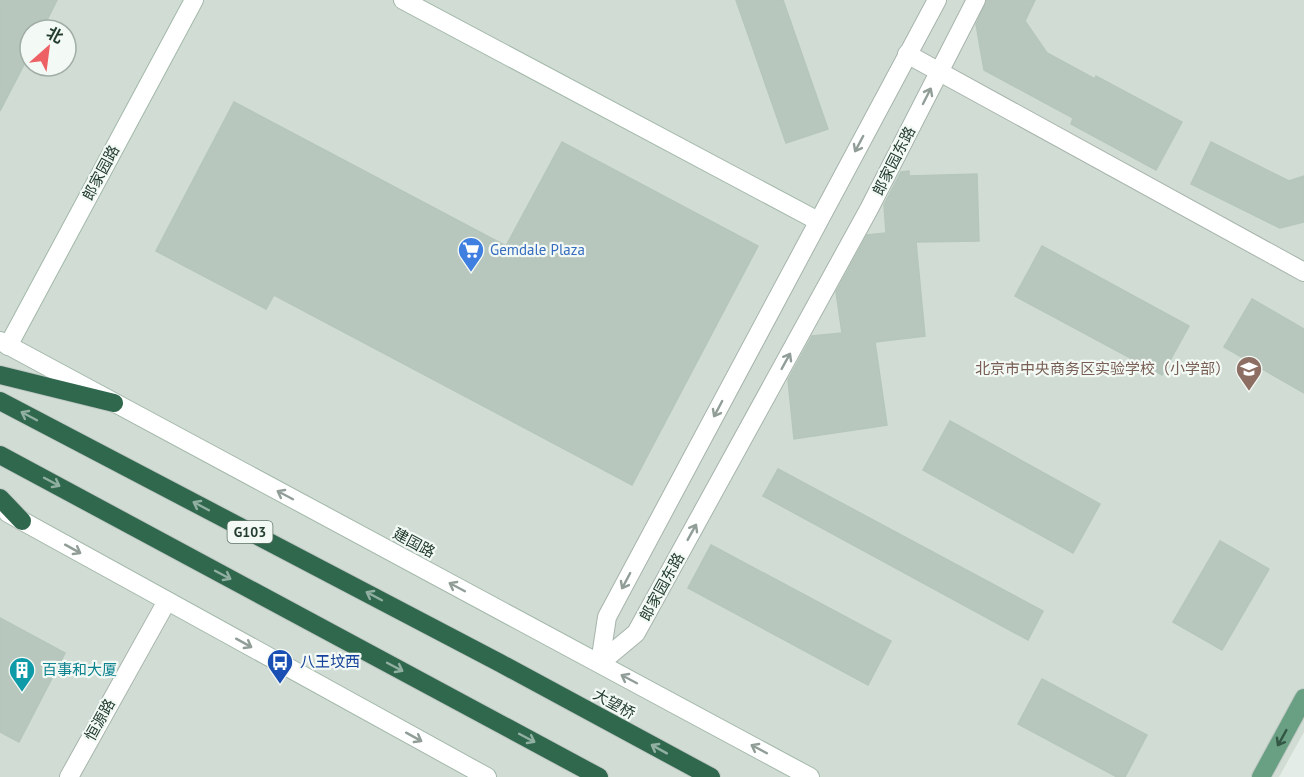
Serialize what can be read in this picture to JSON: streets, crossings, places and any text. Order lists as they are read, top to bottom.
{
  "streets": {
    "highway": ["G103", "大望桥"],
    "street": [
      "郎家园东路",
      "郎家园路",
      "建国路",
      "恒源路"
    ]
  },
  "crossings": [
    ["郎家园东路", "建国路"],
    ["郎家园路", "建国路"]
  ],
  "places": {
    "supermarket": ["Gemdale Plaza"],
    "school or university": ["北京市中央商务区实验学校（小学部）"],
    "bus stop": ["八王坟西"],
    "building": ["百事和大厦"]
  },
  "north": "top right"
}
